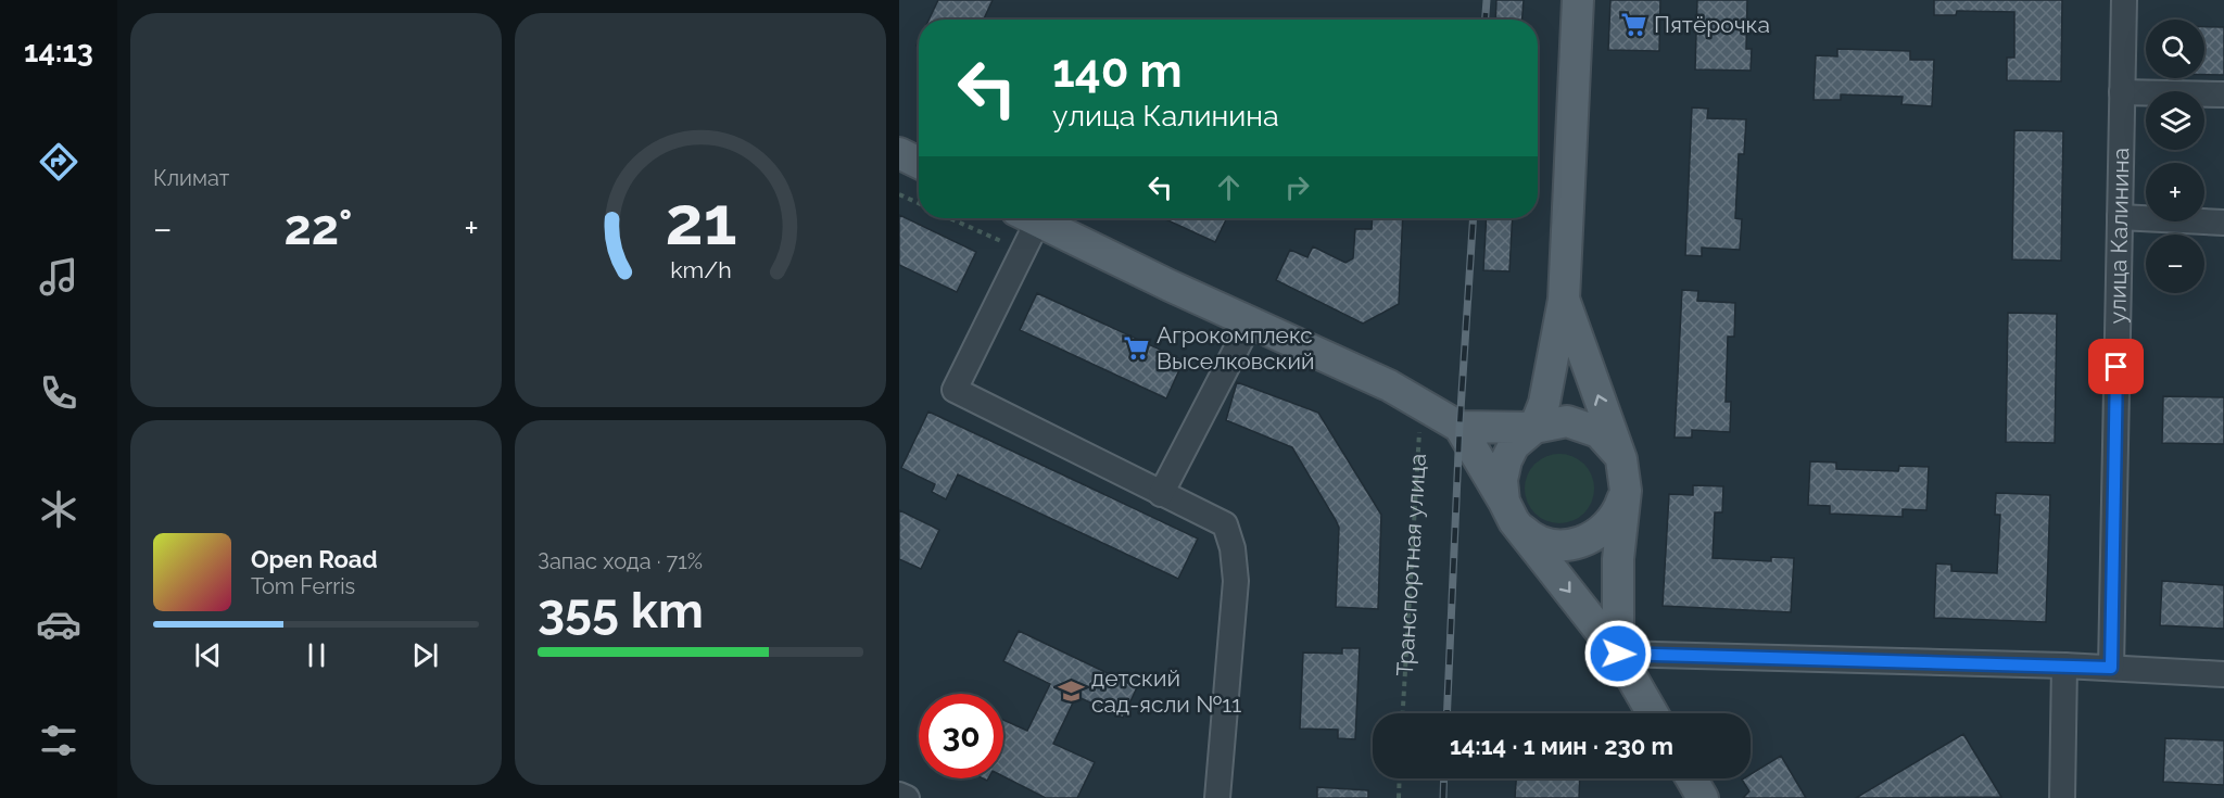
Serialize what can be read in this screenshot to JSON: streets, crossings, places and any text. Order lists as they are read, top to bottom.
{
  "streets": {
    "street": ["улица Калинина"],
    "path": ["Транспортная улица"]
  },
  "places": {
    "supermarket": ["Пятёрочка", "Агрокомплекс Выселковский"],
    "school or university": ["детский сад-ясли №11"]
  },
  "page": {
    "tabs": "14:13",
    "tile": [
      "Климат",
      ["Запас хода · 71%", "355 km"]
    ],
    "map_buttons": ["+", "−"],
    "turn": ["140 m", "улица Калинина"],
    "heat": ["−", "22°", "+"],
    "song": ["Open Road", "Tom Ferris"],
    "limit": "30",
    "trip": "14:14 · 1 мин · 230 m",
    "gauge": ["21", "km/h"]
  }
}
